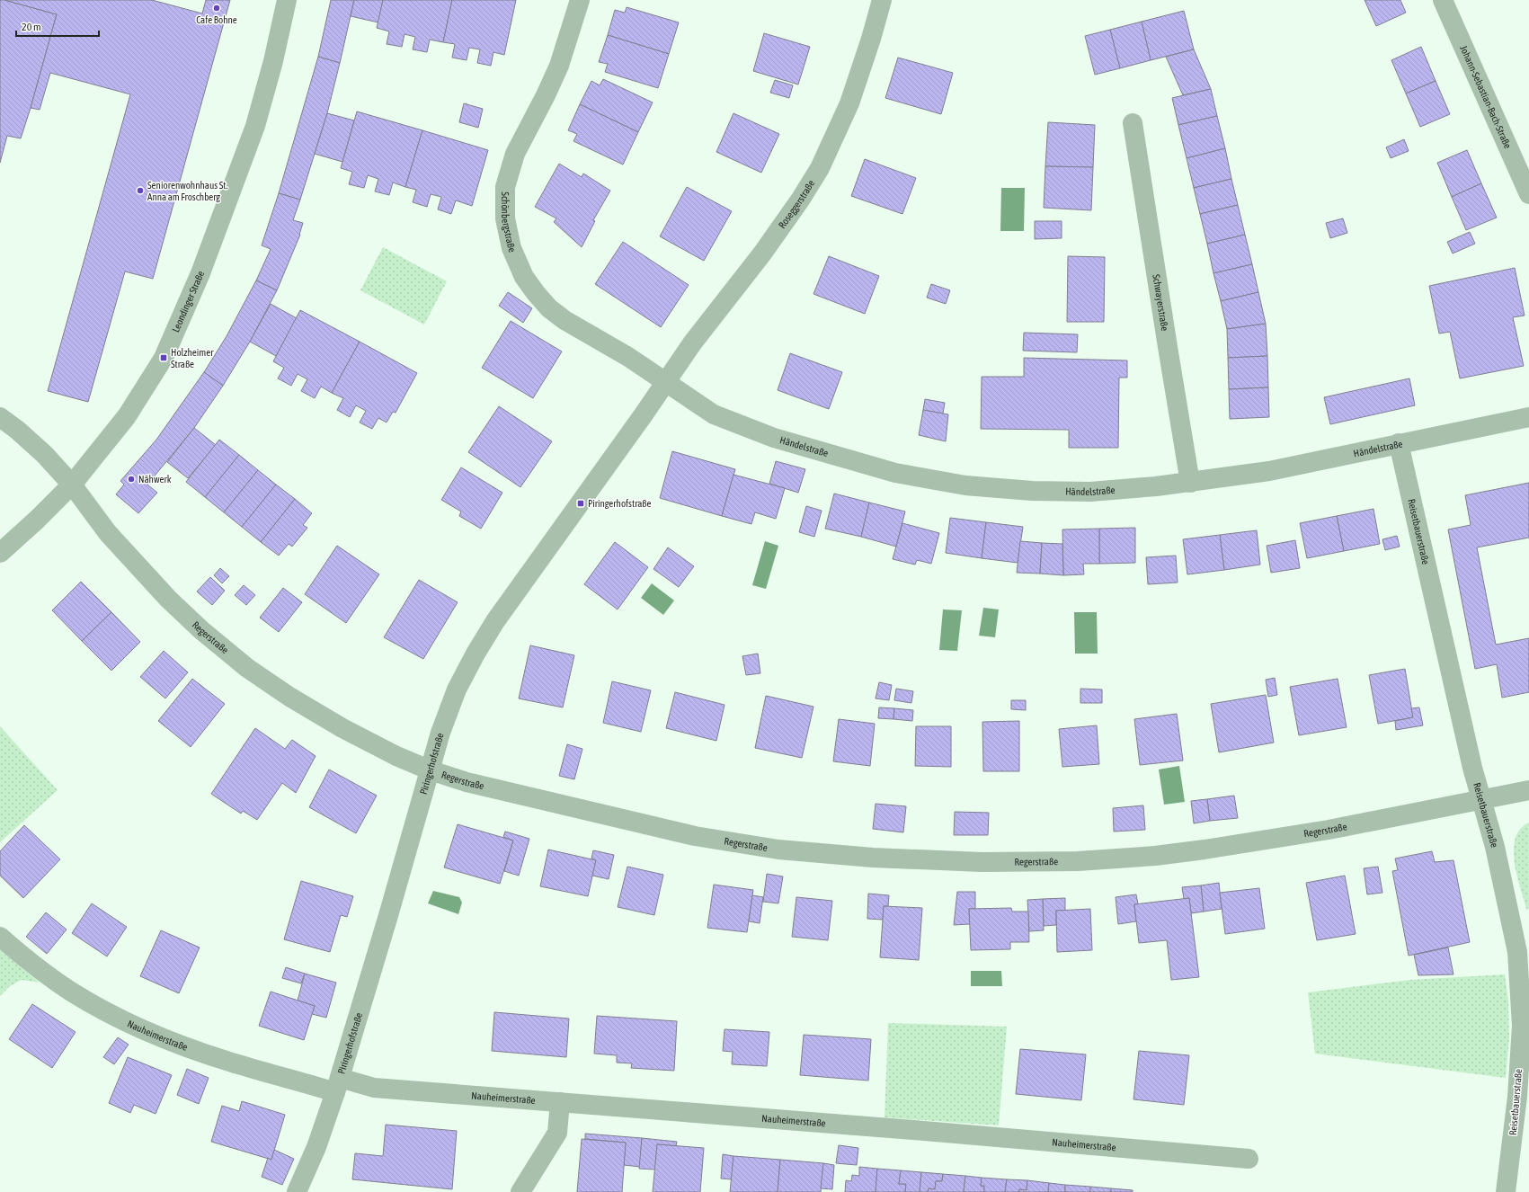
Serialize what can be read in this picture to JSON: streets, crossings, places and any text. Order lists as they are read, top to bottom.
{
  "streets": {
    "street": [
      "Johann-Sebastian-Bach-Straße",
      "Roseggerstraße",
      "Schönbergstraße",
      "Leondinger Straße",
      "Schwayerstraße",
      "Händelstraße",
      "Reisetbauerstraße",
      "Regerstraße",
      "Piringerhofstraße",
      "Nauheimerstraße"
    ]
  },
  "crossings": [
    ["Roseggerstraße", "Schönbergstraße"],
    ["Roseggerstraße", "Händelstraße"],
    ["Roseggerstraße", "Piringerhofstraße"],
    ["Schönbergstraße", "Händelstraße"],
    ["Schönbergstraße", "Piringerhofstraße"],
    ["Leondinger Straße", "Regerstraße"],
    ["Schwayerstraße", "Händelstraße"],
    ["Händelstraße", "Reisetbauerstraße"],
    ["Händelstraße", "Piringerhofstraße"],
    ["Reisetbauerstraße", "Regerstraße"],
    ["Regerstraße", "Piringerhofstraße"],
    ["Piringerhofstraße", "Nauheimerstraße"]
  ],
  "places": {
    "other": ["Cafe Bohne", "Seniorenwohnhaus St. Anna am Froschberg", "Nähwerk"],
    "transit": ["Holzheimer Straße", "Piringerhofstraße"]
  },
  "scale_bar": "20 m"
}
